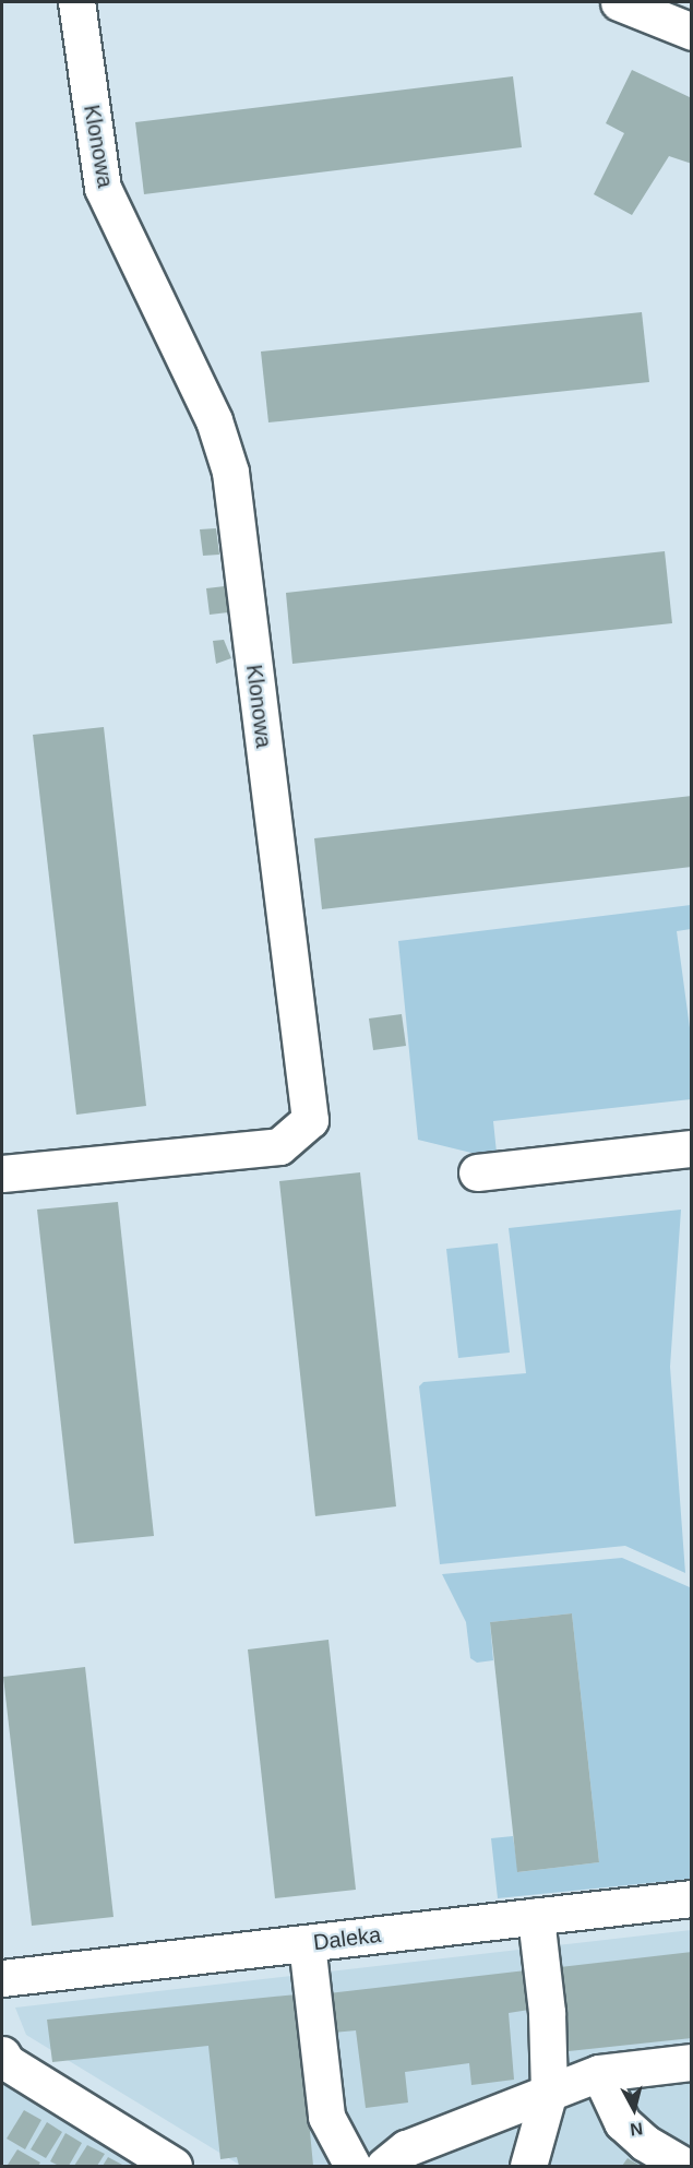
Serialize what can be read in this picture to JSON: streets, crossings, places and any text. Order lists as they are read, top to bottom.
{
  "streets": {
    "street": ["Klonowa", "Daleka"]
  },
  "north": "bottom"
}
